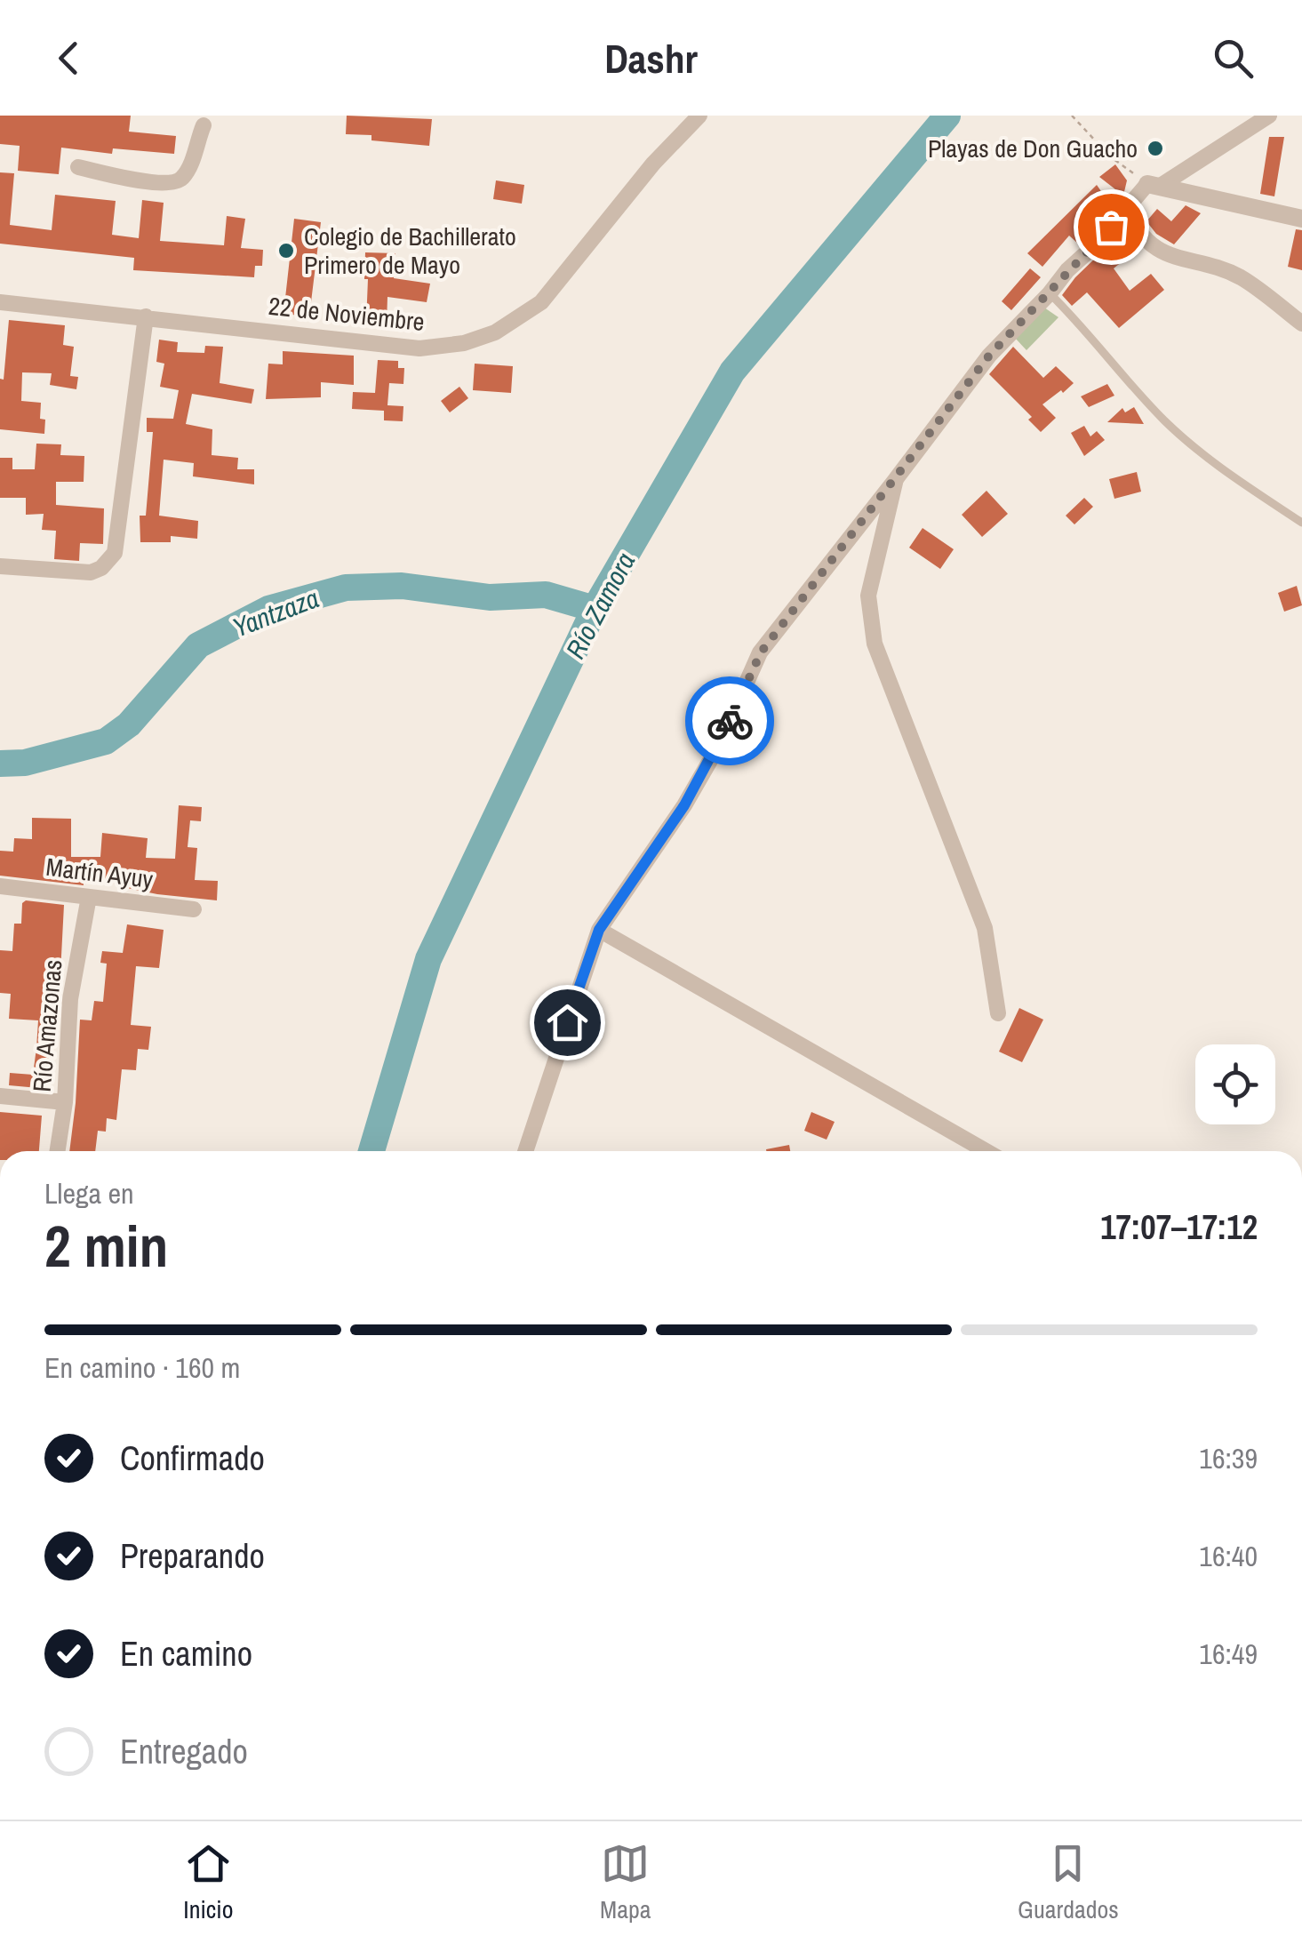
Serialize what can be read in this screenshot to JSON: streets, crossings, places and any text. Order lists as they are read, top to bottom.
{
  "streets": {
    "street": ["22 de Noviembre", "Martín Ayuy", "Río Amazonas"]
  },
  "crossings": [
    ["Martín Ayuy", "Río Amazonas"]
  ],
  "water": ["Río Zamora", "Yantzaza"],
  "places": ["Playas de Don Guacho", "Colegio de Bachillerato Primero de Mayo"],
  "page": {
    "header": "Dashr",
    "heading": ["2 min", "Llega en", "17:07–17:12"],
    "bar": "En camino · 160 m",
    "list": [
      ["Confirmado", "16:39"],
      ["Preparando", "16:40"],
      ["En camino", "16:49"],
      "Entregado"
    ],
    "tabs": ["Inicio", "Mapa", "Guardados"]
  }
}
